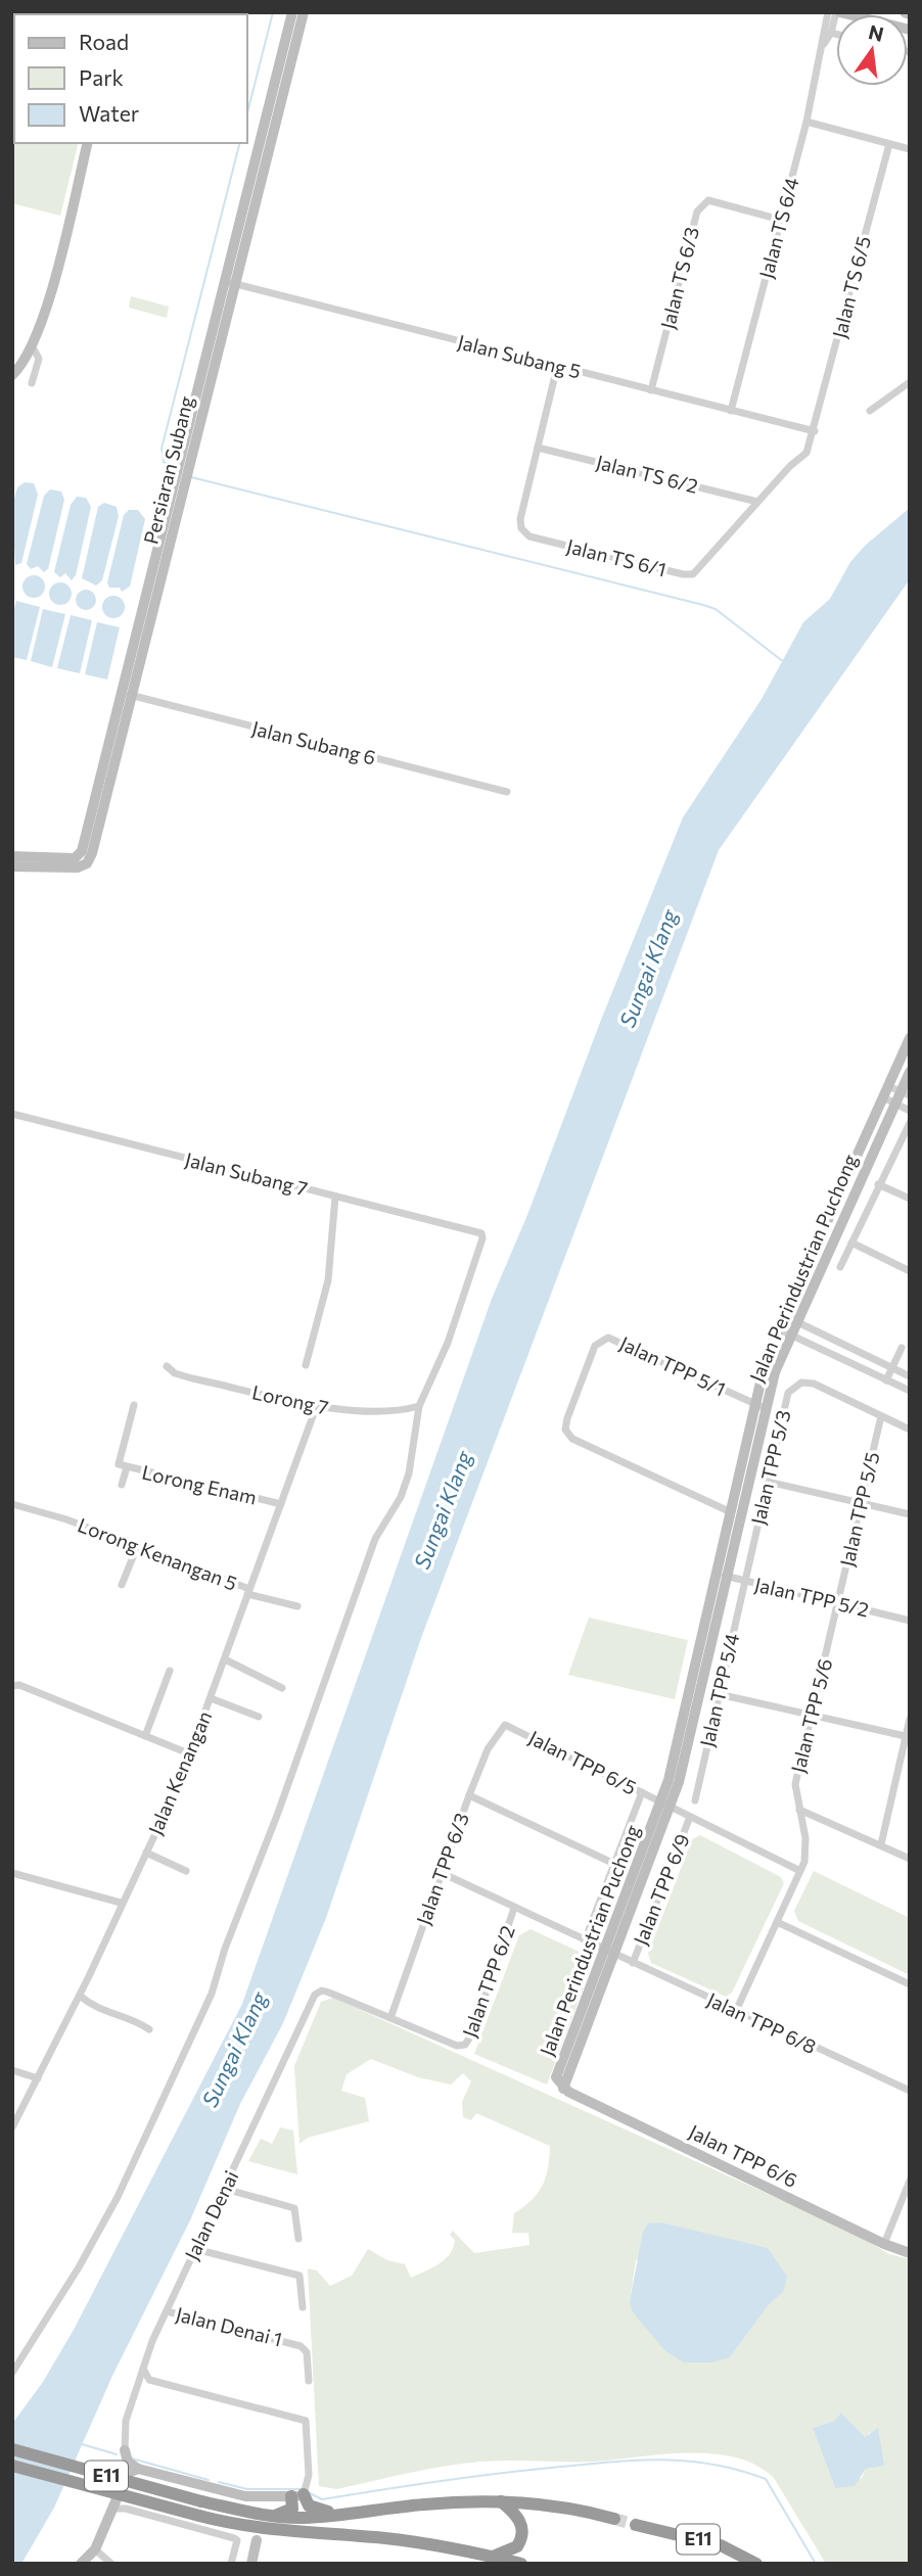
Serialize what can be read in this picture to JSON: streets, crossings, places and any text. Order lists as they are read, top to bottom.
{
  "streets": {
    "highway": ["E11"],
    "street": [
      "Jalan TS 6/4",
      "Jalan TS 6/3",
      "Jalan TS 6/5",
      "Jalan Subang 5",
      "Persiaran Subang",
      "Jalan TS 6/2",
      "Jalan TS 6/1",
      "Jalan Subang 6",
      "Jalan Subang 7",
      "Jalan Perindustrian Puchong",
      "Jalan TPP 5/1",
      "Lorong 7",
      "Jalan TPP 5/3",
      "Lorong Enam",
      "Jalan TPP 5/5",
      "Lorong Kenangan 5",
      "Jalan TPP 5/2",
      "Jalan TPP 5/4",
      "Jalan TPP 5/6",
      "Jalan TPP 6/5",
      "Jalan Kenangan",
      "Jalan TPP 6/3",
      "Jalan TPP 6/9",
      "Jalan TPP 6/2",
      "Jalan TPP 6/8",
      "Jalan TPP 6/6",
      "Jalan Denai",
      "Jalan Denai 1"
    ]
  },
  "crossings": [
    ["Jalan TS 6/4", "Jalan TS 6/3"],
    ["Jalan TS 6/4", "Jalan Subang 5"],
    ["Jalan TS 6/3", "Jalan Subang 5"],
    ["Jalan TS 6/5", "Jalan Subang 5"],
    ["Jalan TS 6/5", "Jalan TS 6/1"],
    ["Jalan Subang 5", "Persiaran Subang"],
    ["Jalan Subang 5", "Jalan TS 6/1"],
    ["Persiaran Subang", "Jalan Subang 6"],
    ["Jalan TS 6/2", "Jalan TS 6/1"],
    ["Jalan Subang 7", "Lorong 7"],
    ["Jalan Perindustrian Puchong", "Jalan TPP 5/1"],
    ["Jalan Perindustrian Puchong", "Jalan TPP 5/2"],
    ["Jalan Perindustrian Puchong", "Jalan TPP 6/5"],
    ["Jalan Perindustrian Puchong", "Jalan TPP 6/9"],
    ["Jalan Perindustrian Puchong", "Jalan TPP 6/8"],
    ["Jalan Perindustrian Puchong", "Jalan TPP 6/6"],
    ["Lorong 7", "Jalan Kenangan"],
    ["Jalan TPP 5/3", "Jalan TPP 5/5"],
    ["Jalan TPP 5/3", "Jalan TPP 5/2"],
    ["Jalan TPP 5/3", "Jalan TPP 5/4"],
    ["Lorong Enam", "Jalan Kenangan"],
    ["Jalan TPP 5/5", "Jalan TPP 5/2"],
    ["Jalan TPP 5/5", "Jalan TPP 5/6"],
    ["Lorong Kenangan 5", "Jalan Kenangan"],
    ["Jalan TPP 5/2", "Jalan TPP 5/4"],
    ["Jalan TPP 5/2", "Jalan TPP 5/6"],
    ["Jalan TPP 5/6", "Jalan TPP 6/9"],
    ["Jalan TPP 5/6", "Jalan TPP 6/8"],
    ["Jalan TPP 6/5", "Jalan TPP 6/3"],
    ["Jalan TPP 6/5", "Jalan TPP 6/9"],
    ["Jalan TPP 6/3", "Jalan TPP 6/2"],
    ["Jalan TPP 6/3", "Jalan TPP 6/8"],
    ["Jalan TPP 6/3", "Jalan Denai"],
    ["Jalan TPP 6/9", "Jalan TPP 6/8"],
    ["Jalan TPP 6/2", "Jalan TPP 6/8"],
    ["Jalan TPP 6/2", "Jalan Denai"],
    ["Jalan Denai", "Jalan Denai 1"]
  ],
  "water": ["Sungai Klang"],
  "legend": ["Road", "Park", "Water"],
  "north": "top"
}
